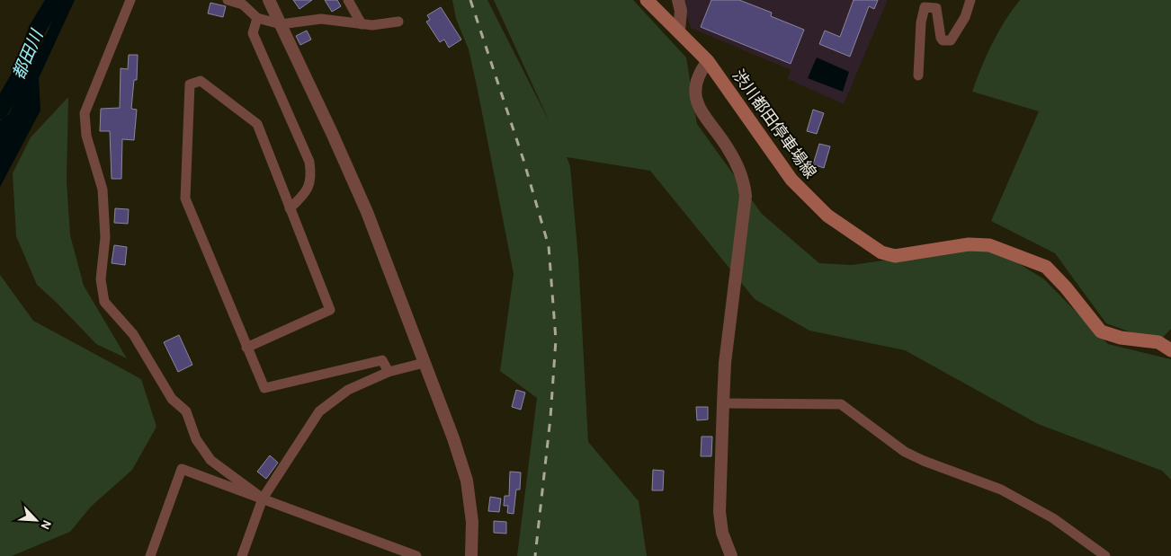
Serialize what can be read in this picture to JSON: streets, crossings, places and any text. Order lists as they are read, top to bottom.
{
  "streets": {
    "main road": ["渋川都田停車場線"]
  },
  "water": ["都田川"],
  "north": "bottom right"
}
